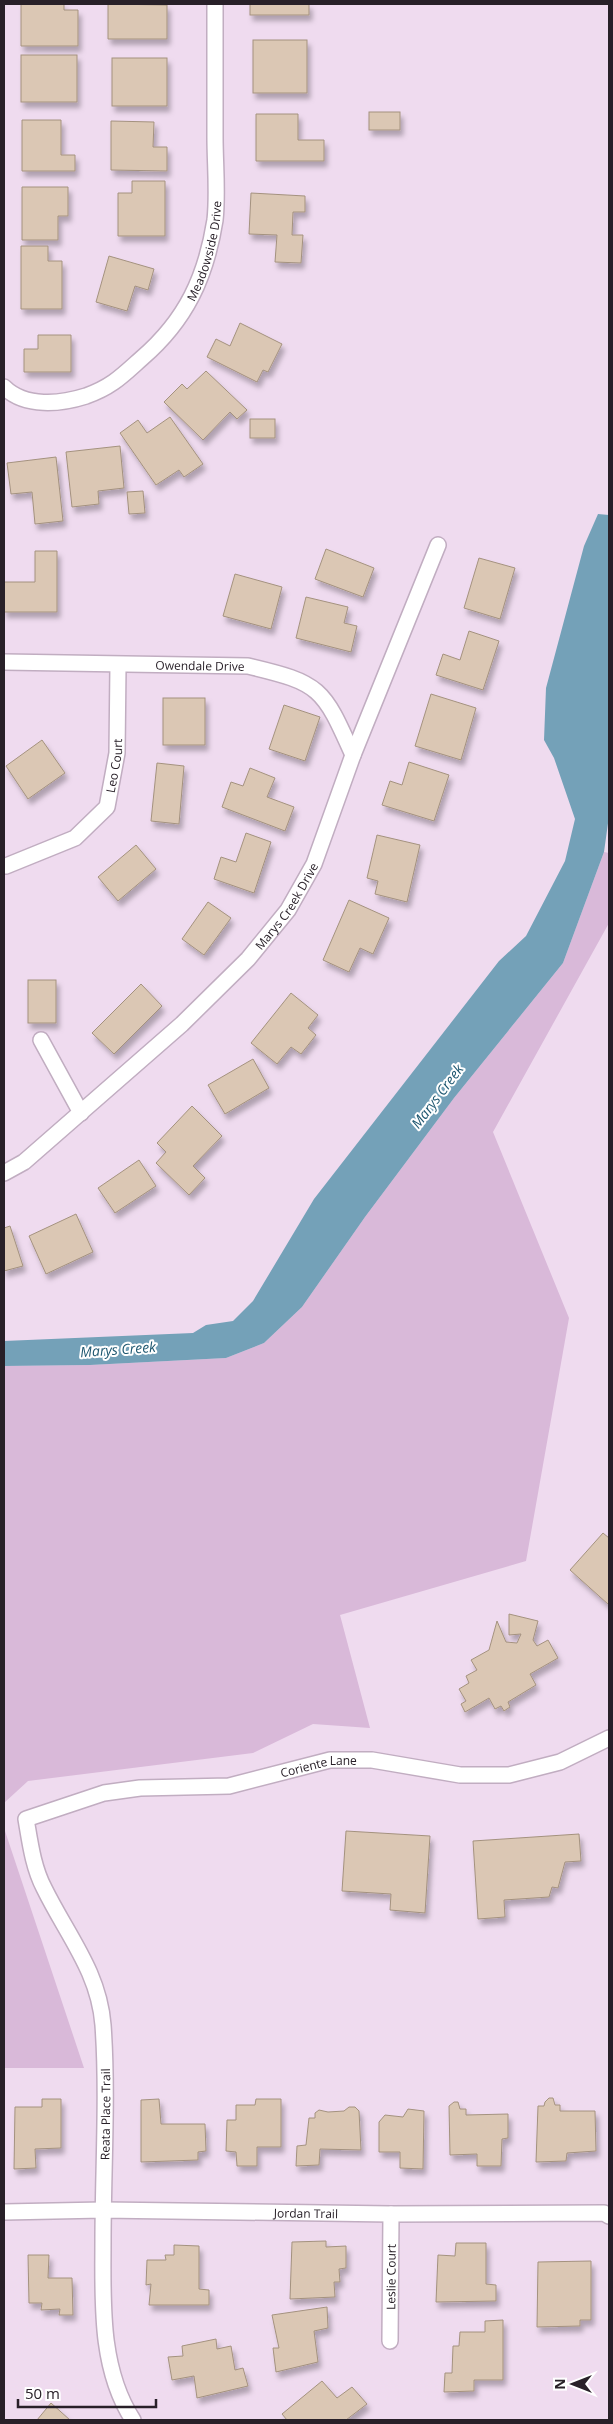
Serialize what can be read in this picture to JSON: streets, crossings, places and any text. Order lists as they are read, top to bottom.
{
  "streets": {
    "street": [
      "Meadowside Drive",
      "Owendale Drive",
      "Leo Court",
      "Marys Creek Drive",
      "Coriente Lane",
      "Reata Place Trail",
      "Jordan Trail",
      "Leslie Court"
    ]
  },
  "crossings": [
    ["Owendale Drive", "Leo Court"],
    ["Owendale Drive", "Marys Creek Drive"],
    ["Coriente Lane", "Reata Place Trail"],
    ["Reata Place Trail", "Jordan Trail"],
    ["Jordan Trail", "Leslie Court"]
  ],
  "water": ["Marys Creek"],
  "scale_bar": "50 m",
  "north": "left"
}
